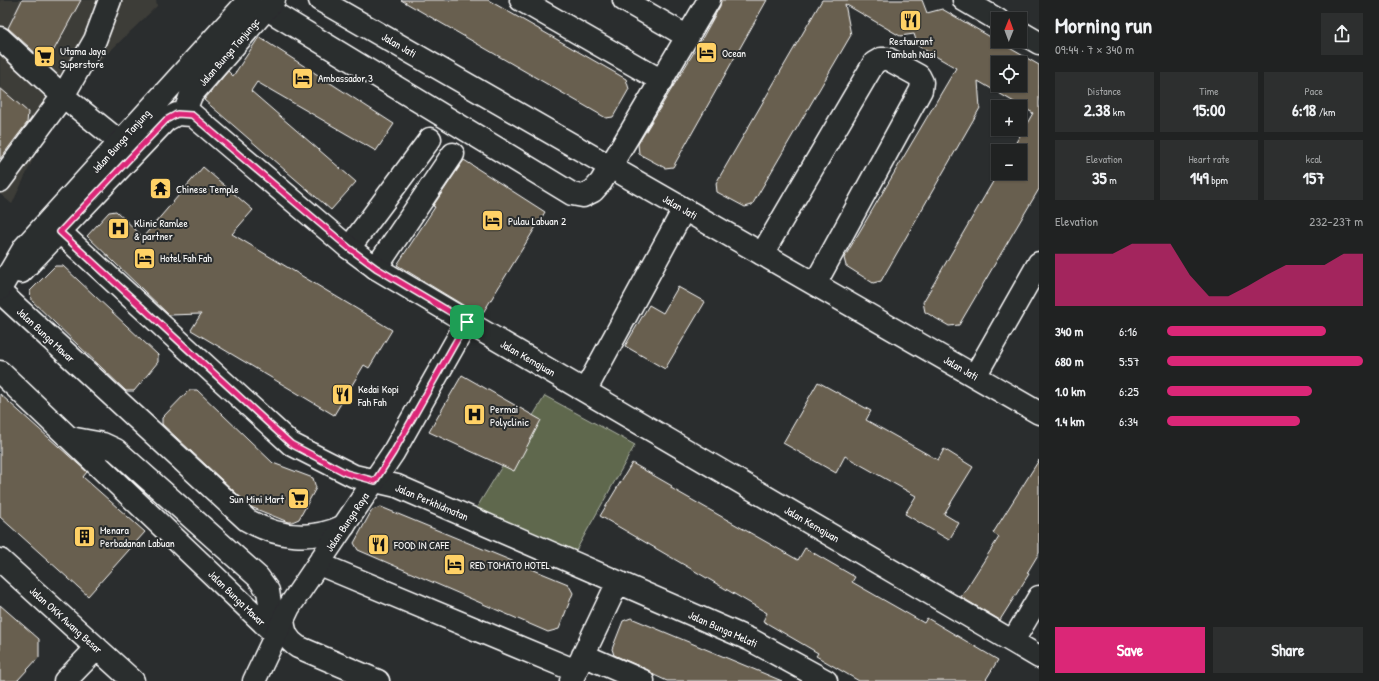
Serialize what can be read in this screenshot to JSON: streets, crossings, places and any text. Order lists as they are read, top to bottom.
{
  "streets": {
    "street": [
      "Jalan Jati",
      "Jalan Bunga Tanjungc",
      "Jalan Bunga Tanjung",
      "Jalan Bunga Mawar",
      "Jalan Kemajuan",
      "Jalan Perkhidmatan",
      "Jalan Bunga Raya",
      "Jalan OKK Awang Besar",
      "Jalan Bunga Melati"
    ]
  },
  "crossings": [
    ["Jalan Bunga Tanjungc", "Jalan Bunga Tanjung"],
    ["Jalan Bunga Tanjungc", "Jalan Kemajuan"],
    ["Jalan Bunga Tanjung", "Jalan Bunga Mawar"],
    ["Jalan Bunga Tanjung", "Jalan Kemajuan"],
    ["Jalan Bunga Tanjung", "Jalan Perkhidmatan"],
    ["Jalan Bunga Mawar", "Jalan Bunga Raya"],
    ["Jalan Kemajuan", "Jalan Bunga Raya"],
    ["Jalan Perkhidmatan", "Jalan Bunga Raya"],
    ["Jalan Perkhidmatan", "Jalan Bunga Melati"]
  ],
  "places": {
    "restaurant": ["Restaurant Tambah Nasi", "Kedai Kopi Fah Fah", "FOOD IN CAFE"],
    "hotel": [
      "Ocean",
      "Ambassador 3",
      "Pulau Labuan 2",
      "Hotel Fah Fah",
      "RED TOMATO HOTEL"
    ],
    "supermarket": ["Utama Jaya Superstore", "Sun Mini Mart"],
    "temple": ["Chinese Temple"],
    "hospital": ["Klinic Ramlee & partner", "Permai Polyclinic"],
    "building": ["Menara Perbadanan Labuan"]
  },
  "north": "top",
  "page": {
    "heading": ["Morning run", "09:44 · 7 × 340 m"],
    "map_buttons": ["+", "−"],
    "stats": [
      ["Distance", "2.38 km"],
      ["Time", "15:00"],
      ["Pace", "6:18 /km"],
      ["Elevation", "35 m"],
      ["Heart rate", "149 bpm"],
      ["kcal", "157"]
    ],
    "chart": ["Elevation", "232–237 m"],
    "list": [
      {
        "name": "340 m",
        "note": "6:16"
      },
      {
        "name": "680 m",
        "note": "5:57"
      },
      {
        "name": "1.0 km",
        "note": "6:25"
      },
      {
        "name": "1.4 km",
        "note": "6:34"
      }
    ],
    "buttons": ["Save", "Share"]
  }
}
